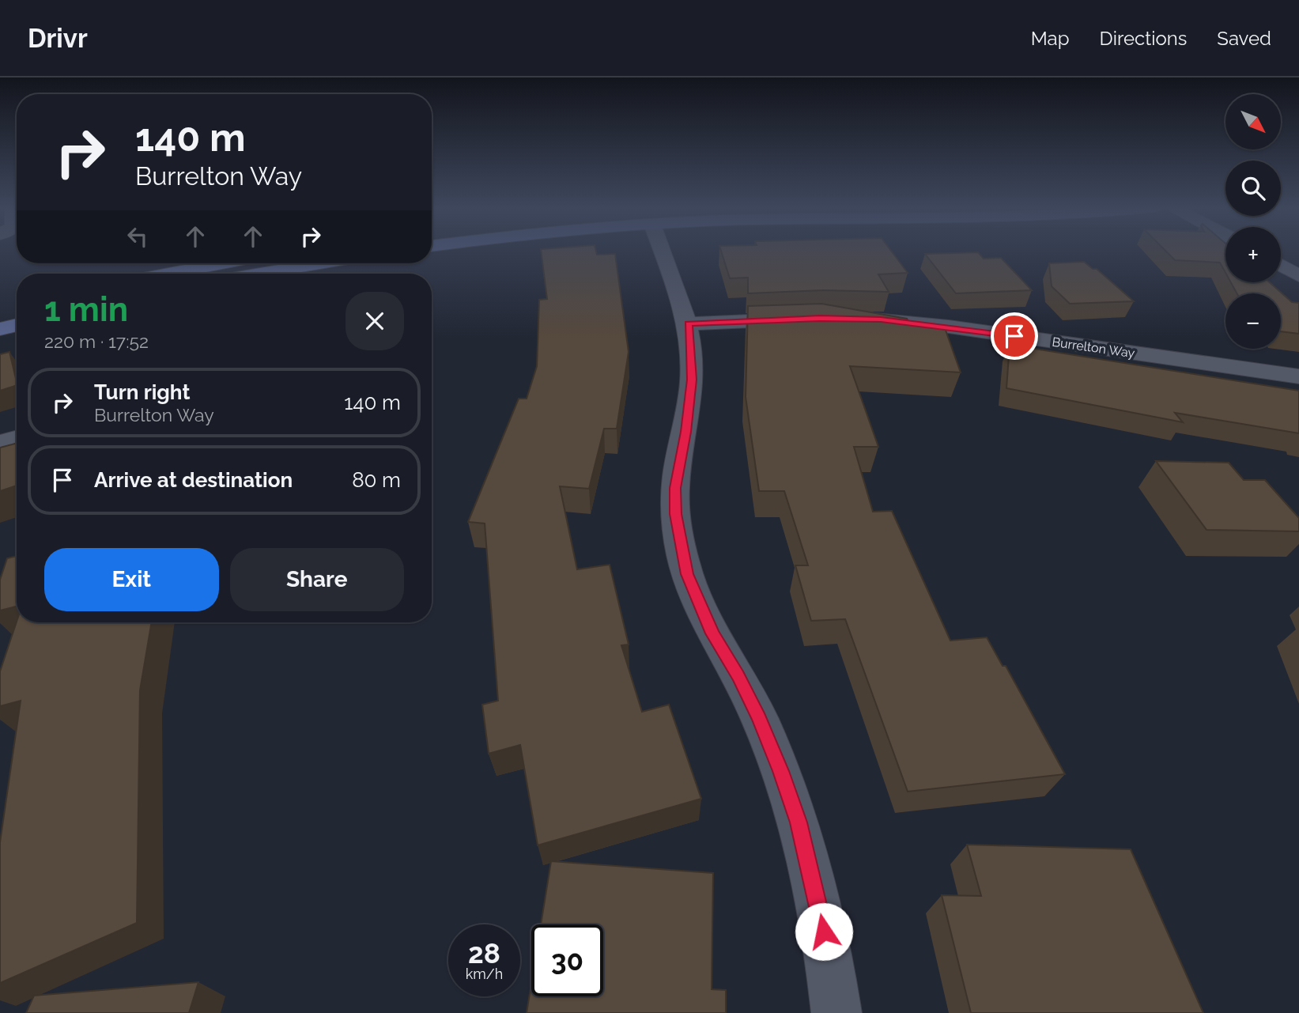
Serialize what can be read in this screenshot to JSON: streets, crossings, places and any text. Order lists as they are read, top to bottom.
{
  "streets": {
    "street": ["Burrelton Way"]
  },
  "north": "bottom right",
  "page": {
    "header": "Drivr",
    "nav": ["Map", "Directions", "Saved"],
    "map_buttons": ["+", "−"],
    "turn": ["140 m", "Burrelton Way"],
    "heading": ["1 min", "220 m · 17:52"],
    "list": [
      {
        "name": "Turn right",
        "note": "Burrelton Way",
        "value": "140 m"
      },
      {
        "name": "Arrive at destination",
        "value": "80 m"
      }
    ],
    "buttons": ["Exit", "Share"],
    "speed": "28 km/h",
    "limit": "30"
  }
}
